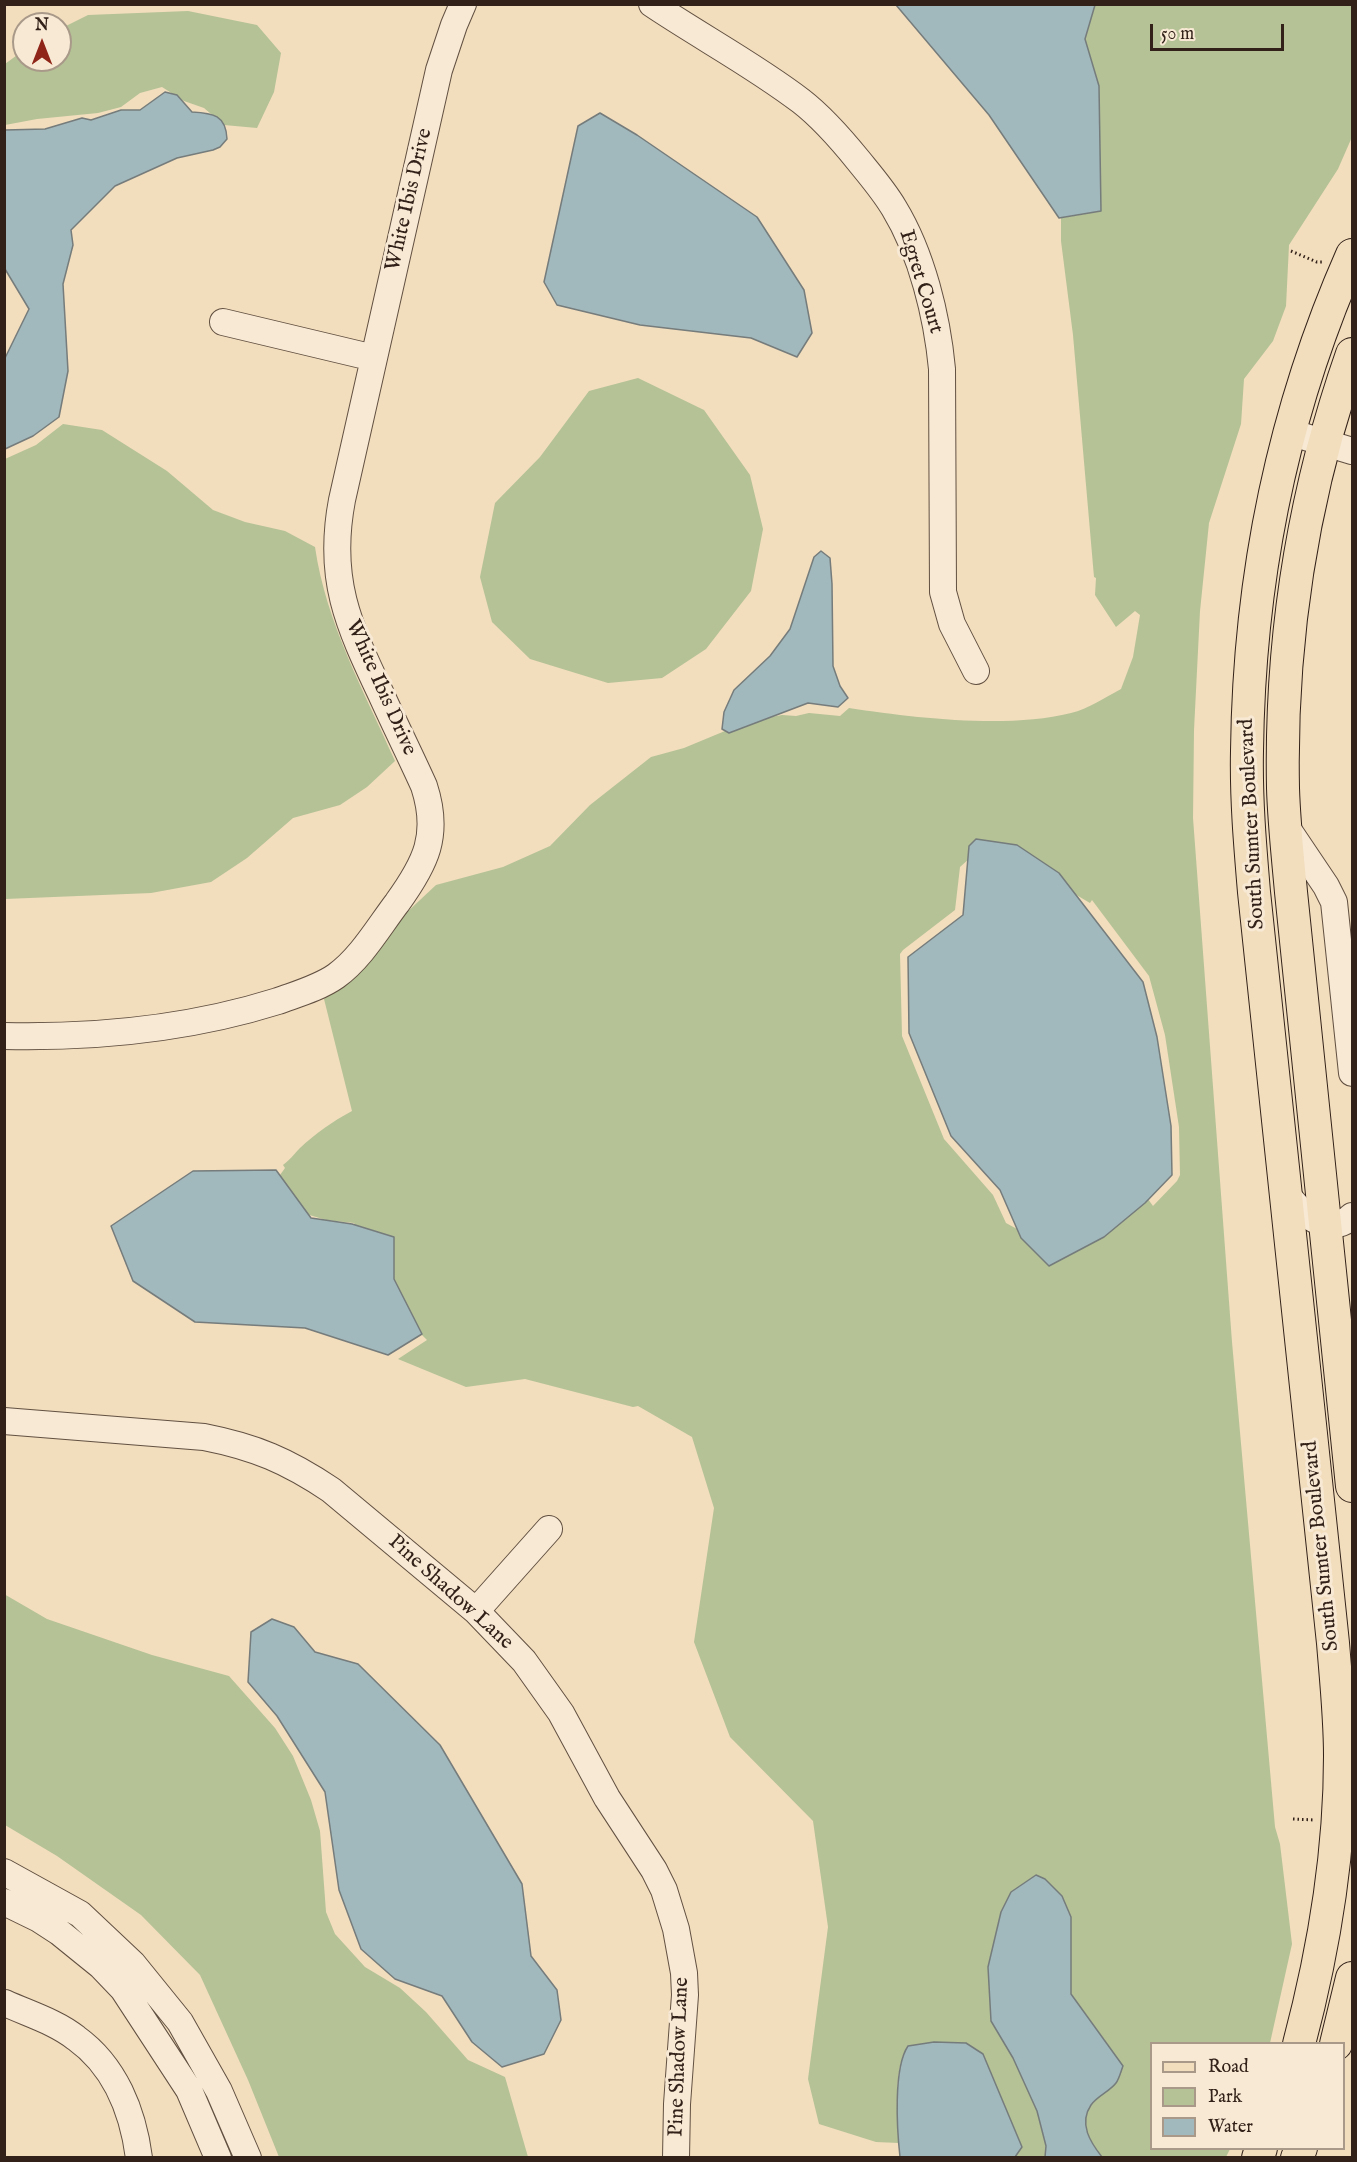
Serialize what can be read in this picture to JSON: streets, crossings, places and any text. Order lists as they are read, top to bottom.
{
  "streets": {
    "main road": ["South Sumter Boulevard"],
    "street": ["White Ibis Drive", "Egret Court", "Pine Shadow Lane"]
  },
  "legend": ["Road", "Park", "Water"],
  "scale_bar": "50 m",
  "north": "top"
}
